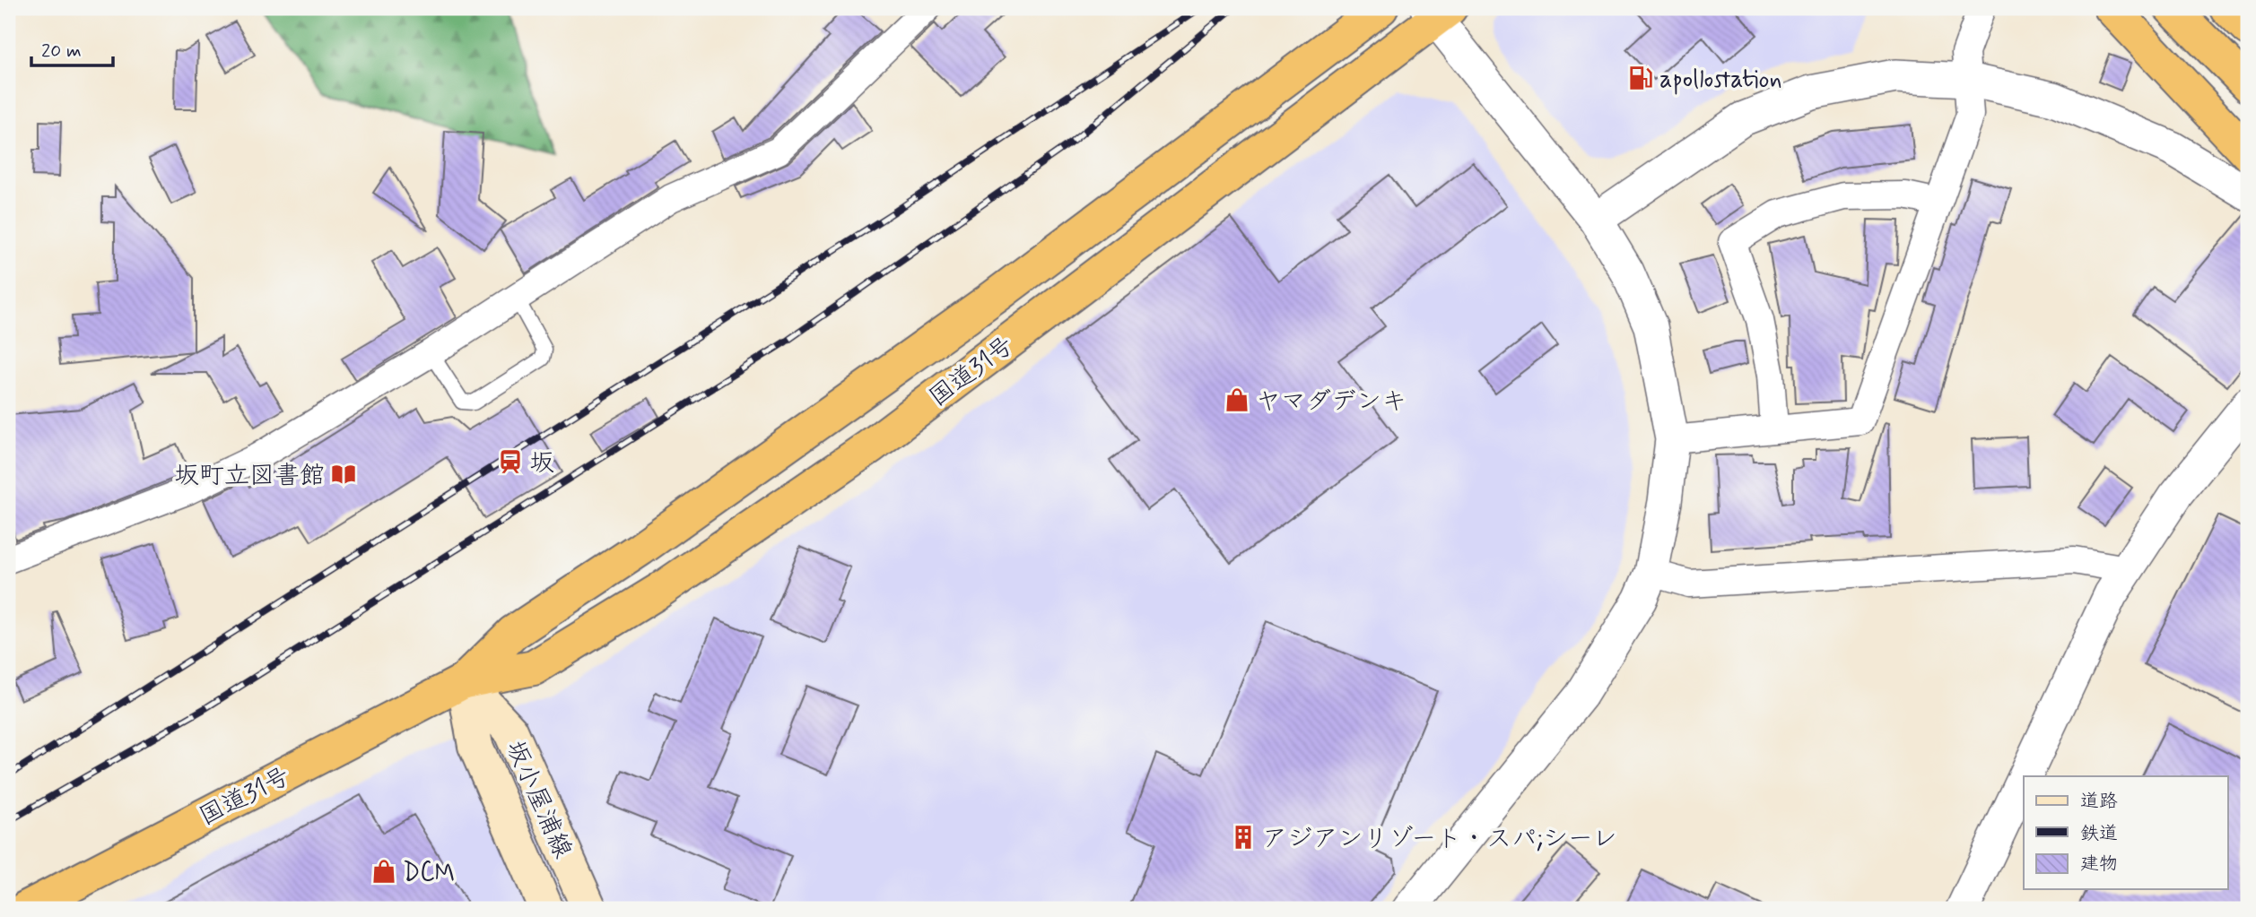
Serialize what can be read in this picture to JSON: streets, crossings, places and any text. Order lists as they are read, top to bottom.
{
  "streets": {
    "highway": ["国道31号"],
    "main road": ["坂小屋浦線"]
  },
  "crossings": [
    ["国道31号", "坂小屋浦線"]
  ],
  "places": {
    "fuel station": ["apollostation"],
    "shop": ["ヤマダデンキ", "DCM"],
    "station": ["坂"],
    "library": ["坂町立図書館"],
    "building": ["アジアンリゾート・スパ;シーレ"]
  },
  "legend": ["道路", "鉄道", "建物"],
  "scale_bar": "20 m"
}
